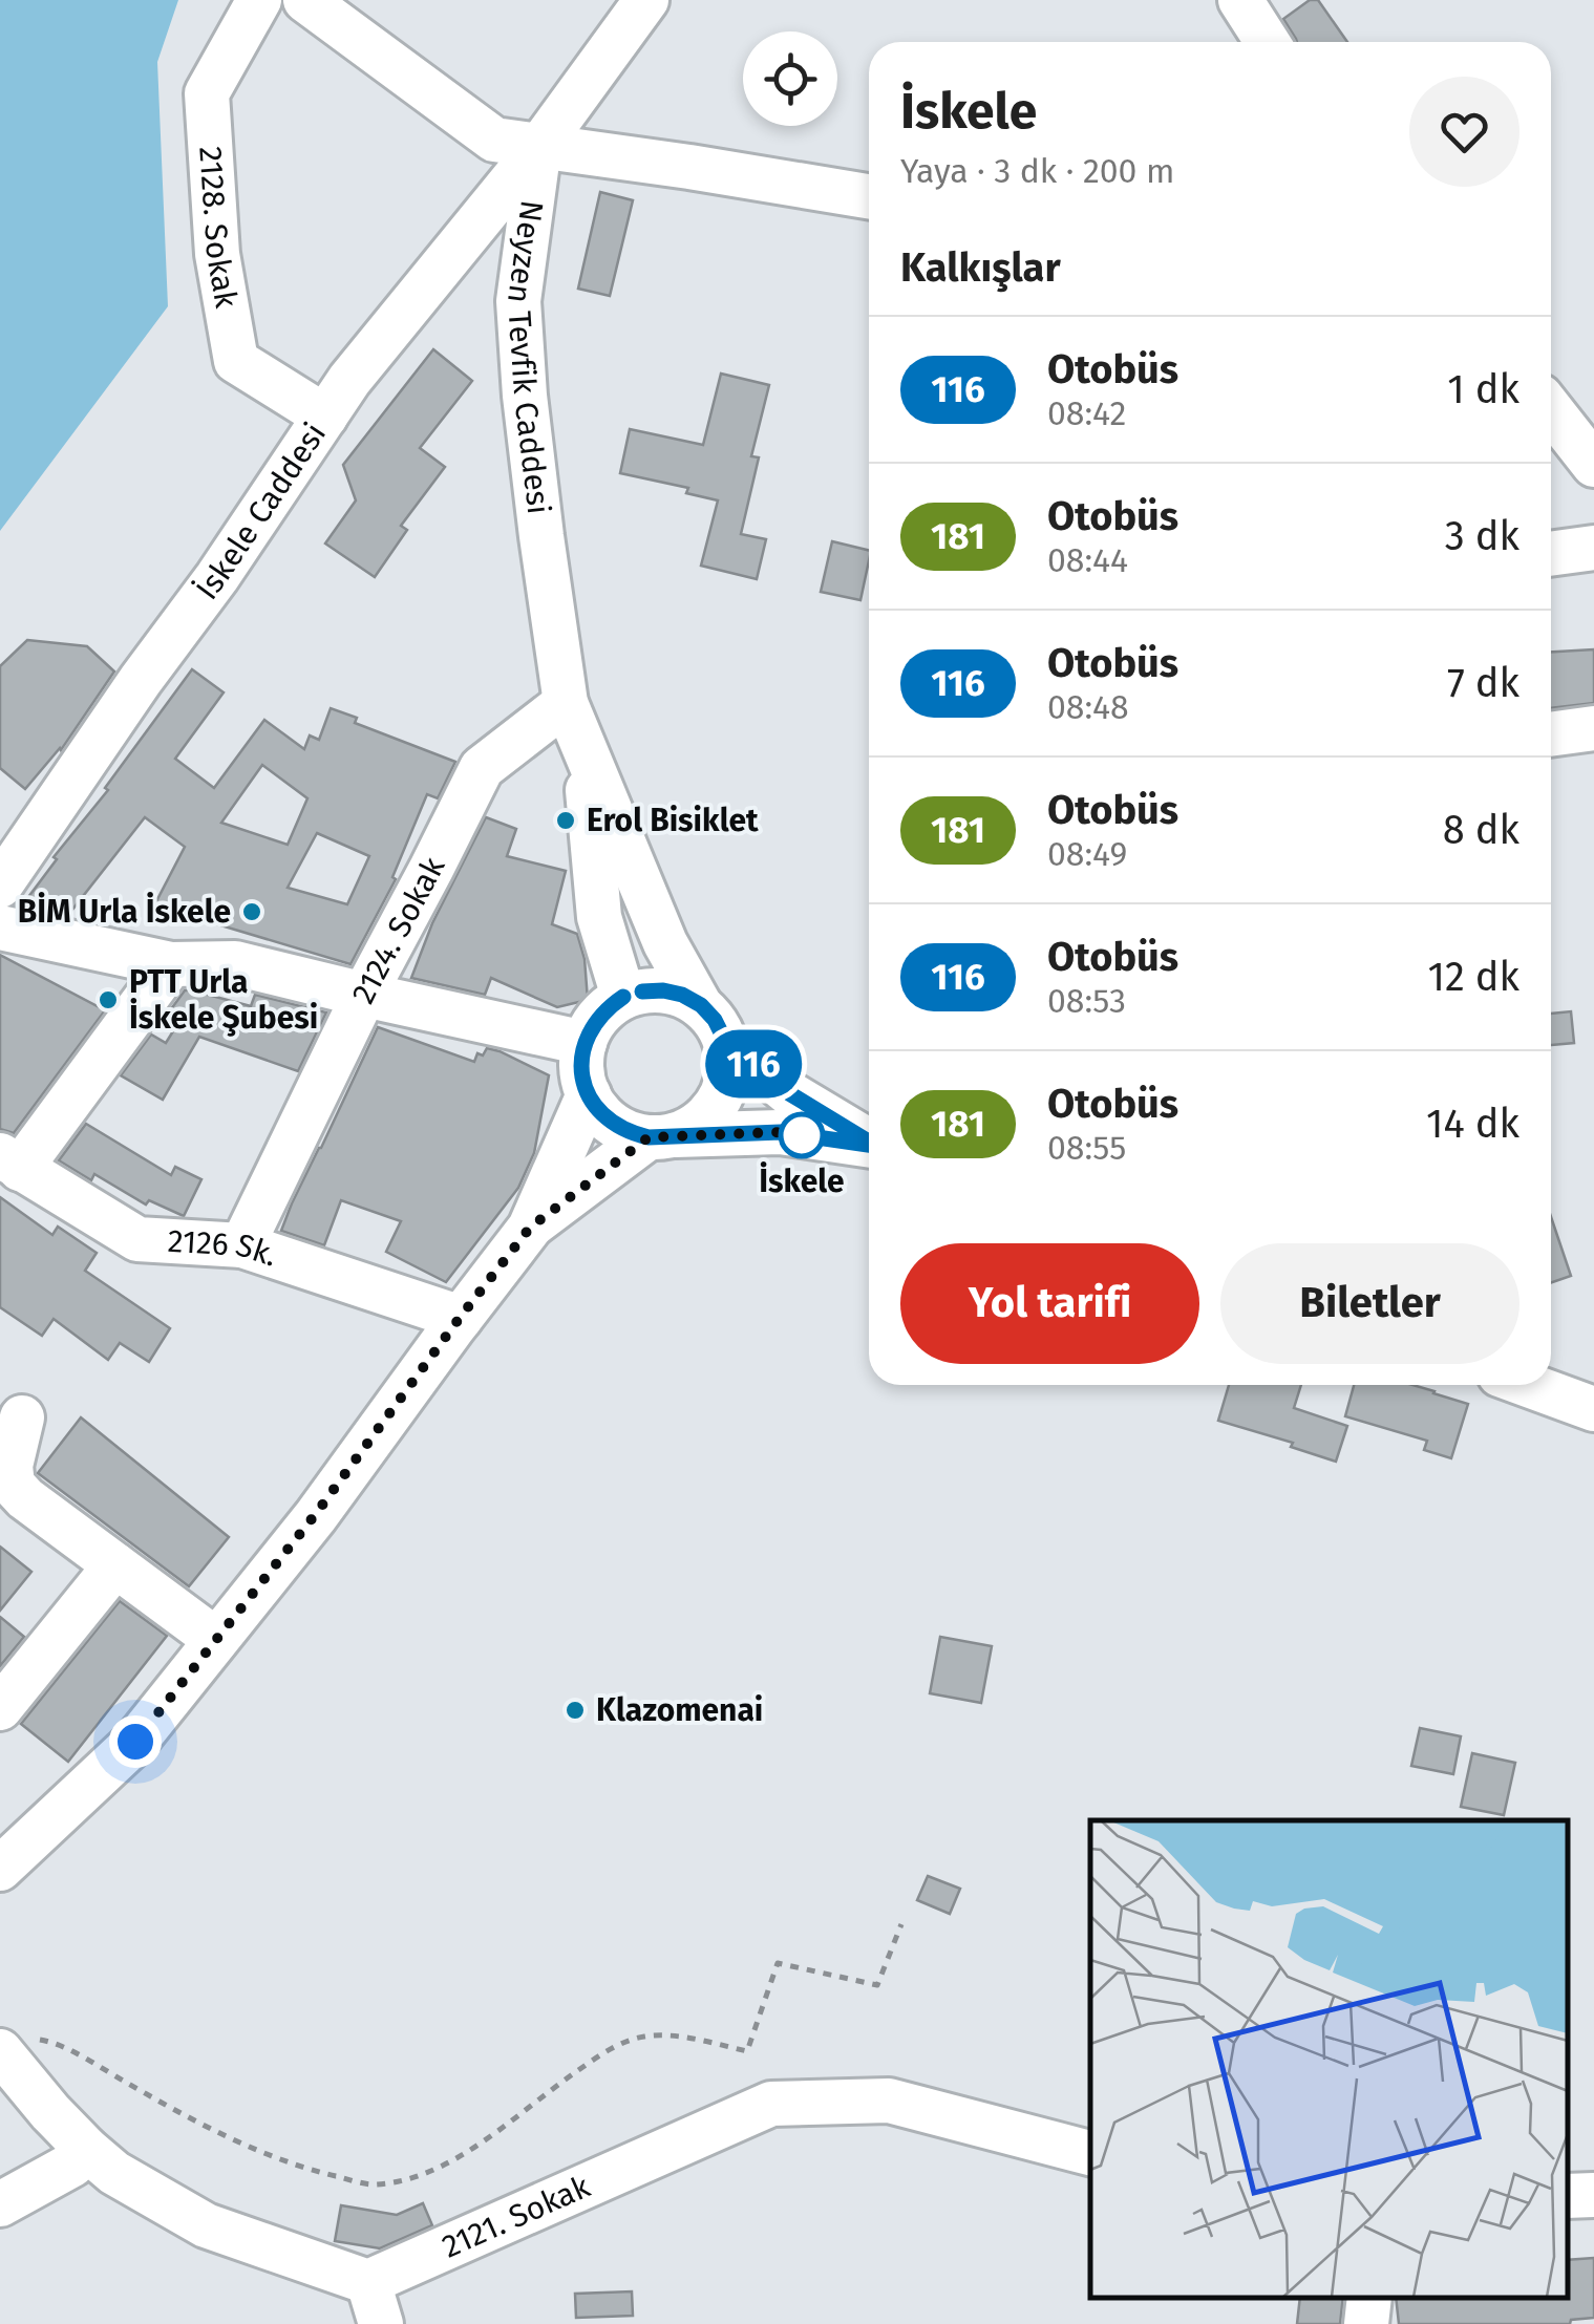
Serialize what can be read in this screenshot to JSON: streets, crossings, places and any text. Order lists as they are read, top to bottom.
{
  "streets": {
    "street": [
      "2128. Sokak",
      "Neyzen Tevfik Caddesi",
      "İskele Caddesi",
      "2124. Sokak",
      "2126 Sk.",
      "2121. Sokak"
    ]
  },
  "crossings": [
    ["2128. Sokak", "İskele Caddesi"],
    ["Neyzen Tevfik Caddesi", "İskele Caddesi"],
    ["Neyzen Tevfik Caddesi", "2124. Sokak"],
    ["2124. Sokak", "2126 Sk."]
  ],
  "places": [
    "Erol Bisiklet",
    "BİM Urla İskele",
    "PTT Urla İskele Şubesi",
    "İskele",
    "Klazomenai"
  ],
  "lines": ["bus line 116"],
  "page": {
    "on_map": "116",
    "heading": [
      ["İskele", "Yaya · 3 dk · 200 m"],
      "Kalkışlar"
    ],
    "list": [
      {
        "mark": "116",
        "name": "Otobüs",
        "note": "08:42",
        "value": "1 dk"
      },
      {
        "mark": "181",
        "name": "Otobüs",
        "note": "08:44",
        "value": "3 dk"
      },
      {
        "mark": "116",
        "name": "Otobüs",
        "note": "08:48",
        "value": "7 dk"
      },
      {
        "mark": "181",
        "name": "Otobüs",
        "note": "08:49",
        "value": "8 dk"
      },
      {
        "mark": "116",
        "name": "Otobüs",
        "note": "08:53",
        "value": "12 dk"
      },
      {
        "mark": "181",
        "name": "Otobüs",
        "note": "08:55",
        "value": "14 dk"
      }
    ],
    "buttons": ["Yol tarifi", "Biletler"]
  }
}
